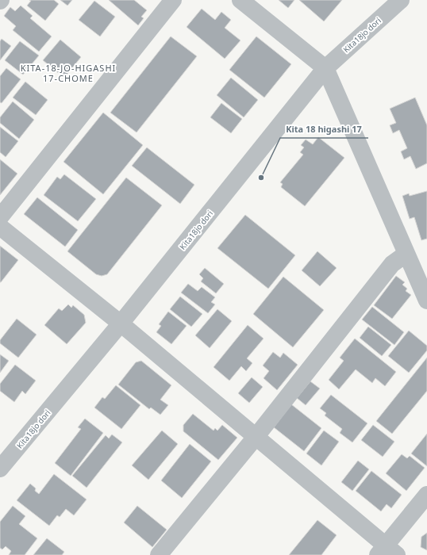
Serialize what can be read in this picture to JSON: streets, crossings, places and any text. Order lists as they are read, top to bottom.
{
  "streets": {
    "street": ["Kita18jo dori"]
  },
  "districts": ["KITA-18-JO-HIGASHI 17-CHOME"],
  "places": ["Kita 18 higashi 17"]
}
